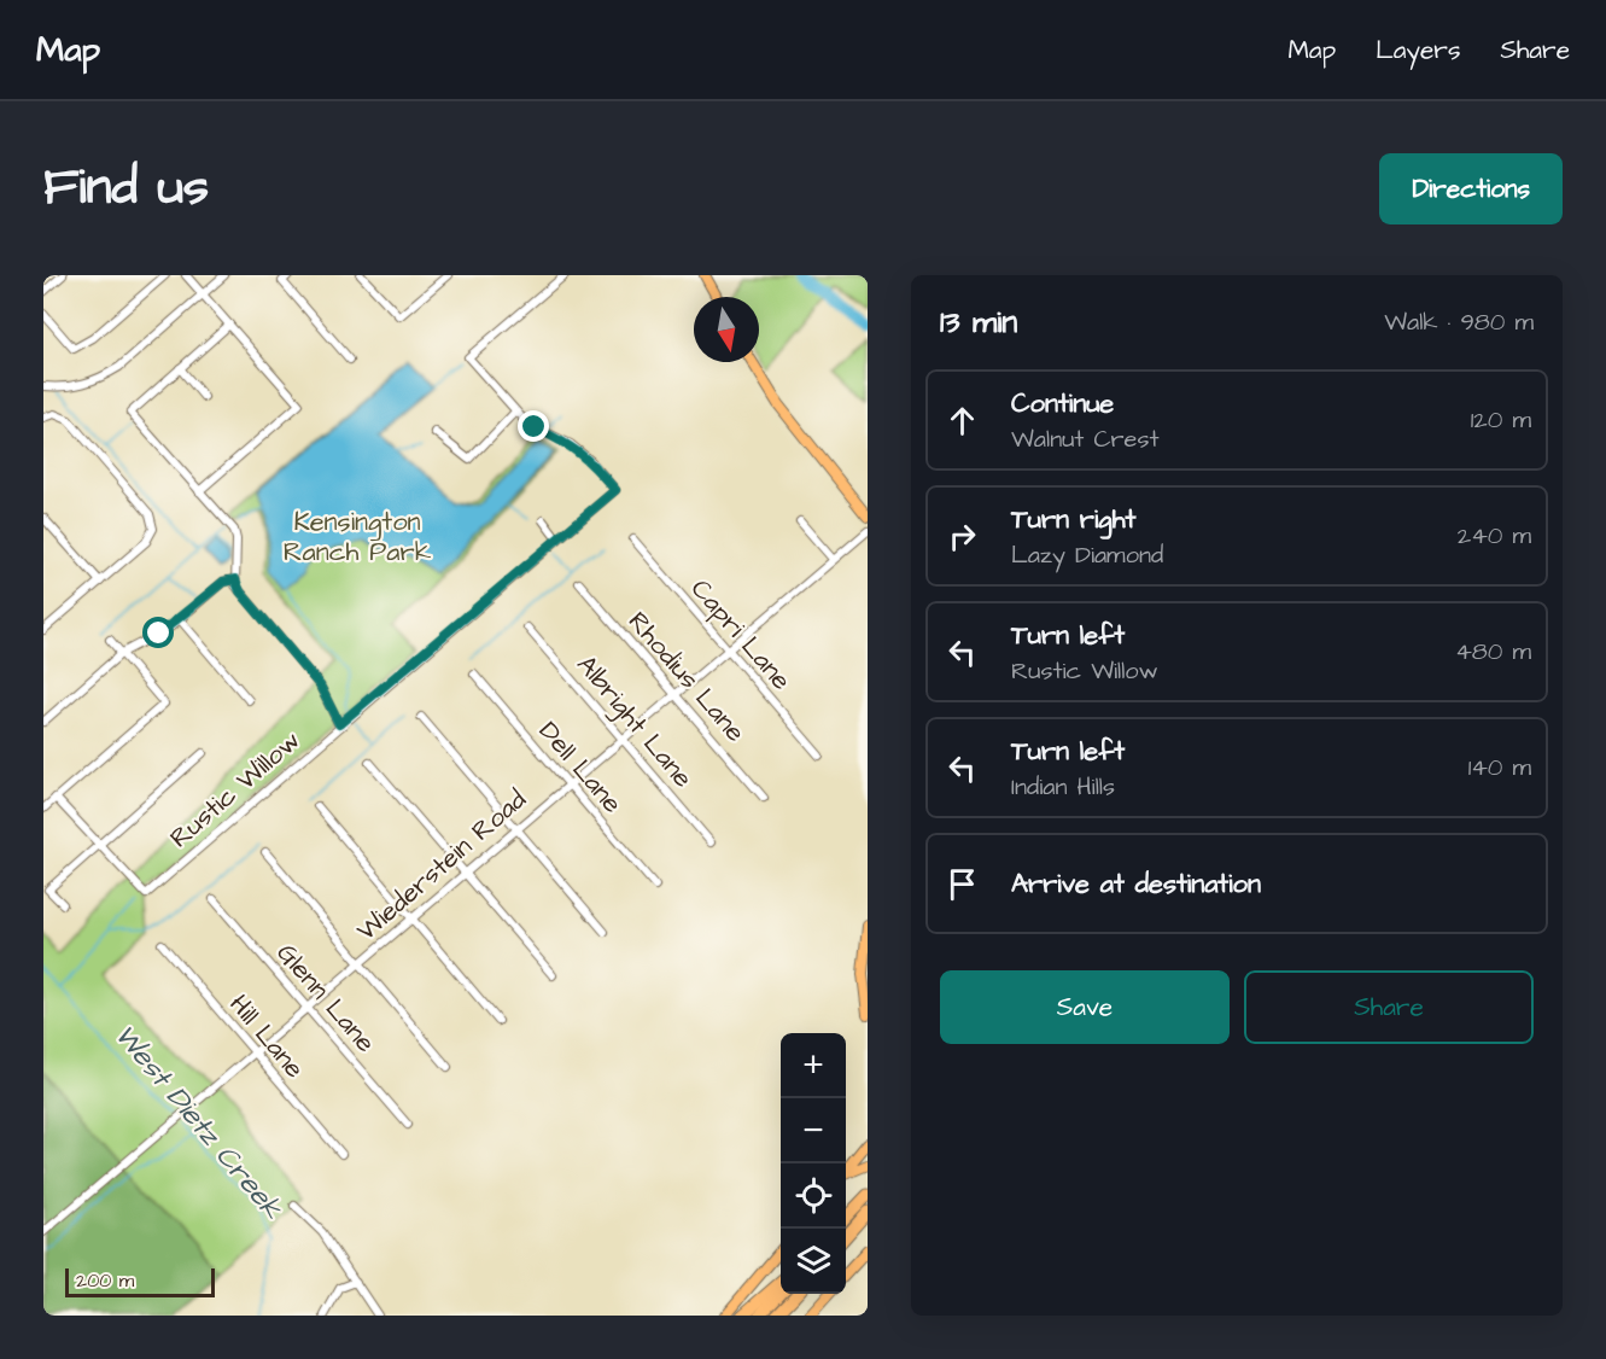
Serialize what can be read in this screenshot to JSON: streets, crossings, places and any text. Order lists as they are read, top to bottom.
{
  "streets": {
    "street": [
      "Capri Lane",
      "Rhodius Lane",
      "Albright Lane",
      "Dell Lane",
      "Rustic Willow",
      "Wiederstein Road",
      "Glenn Lane",
      "Hill Lane"
    ]
  },
  "crossings": [
    ["Capri Lane", "Wiederstein Road"],
    ["Rhodius Lane", "Wiederstein Road"],
    ["Albright Lane", "Wiederstein Road"],
    ["Dell Lane", "Wiederstein Road"],
    ["Wiederstein Road", "Glenn Lane"],
    ["Wiederstein Road", "Hill Lane"]
  ],
  "water": ["West Dietz Creek"],
  "parks": ["Kensington Ranch Park"],
  "scale_bar": "200 m",
  "north": "bottom",
  "page": {
    "header": "Map",
    "nav": ["Map", "Layers", "Share"],
    "title": "Find us",
    "buttons": [
      "Directions",
      ["Save", "Share"]
    ],
    "heading": ["13 min", "Walk · 980 m"],
    "list": [
      ["Continue", "Walnut Crest", "120 m"],
      ["Turn right", "Lazy Diamond", "240 m"],
      ["Turn left", "Rustic Willow", "480 m"],
      ["Turn left", "Indian Hills", "140 m"],
      "Arrive at destination"
    ],
    "map_buttons": ["+", "−"],
    "scale": "200 m"
  }
}
